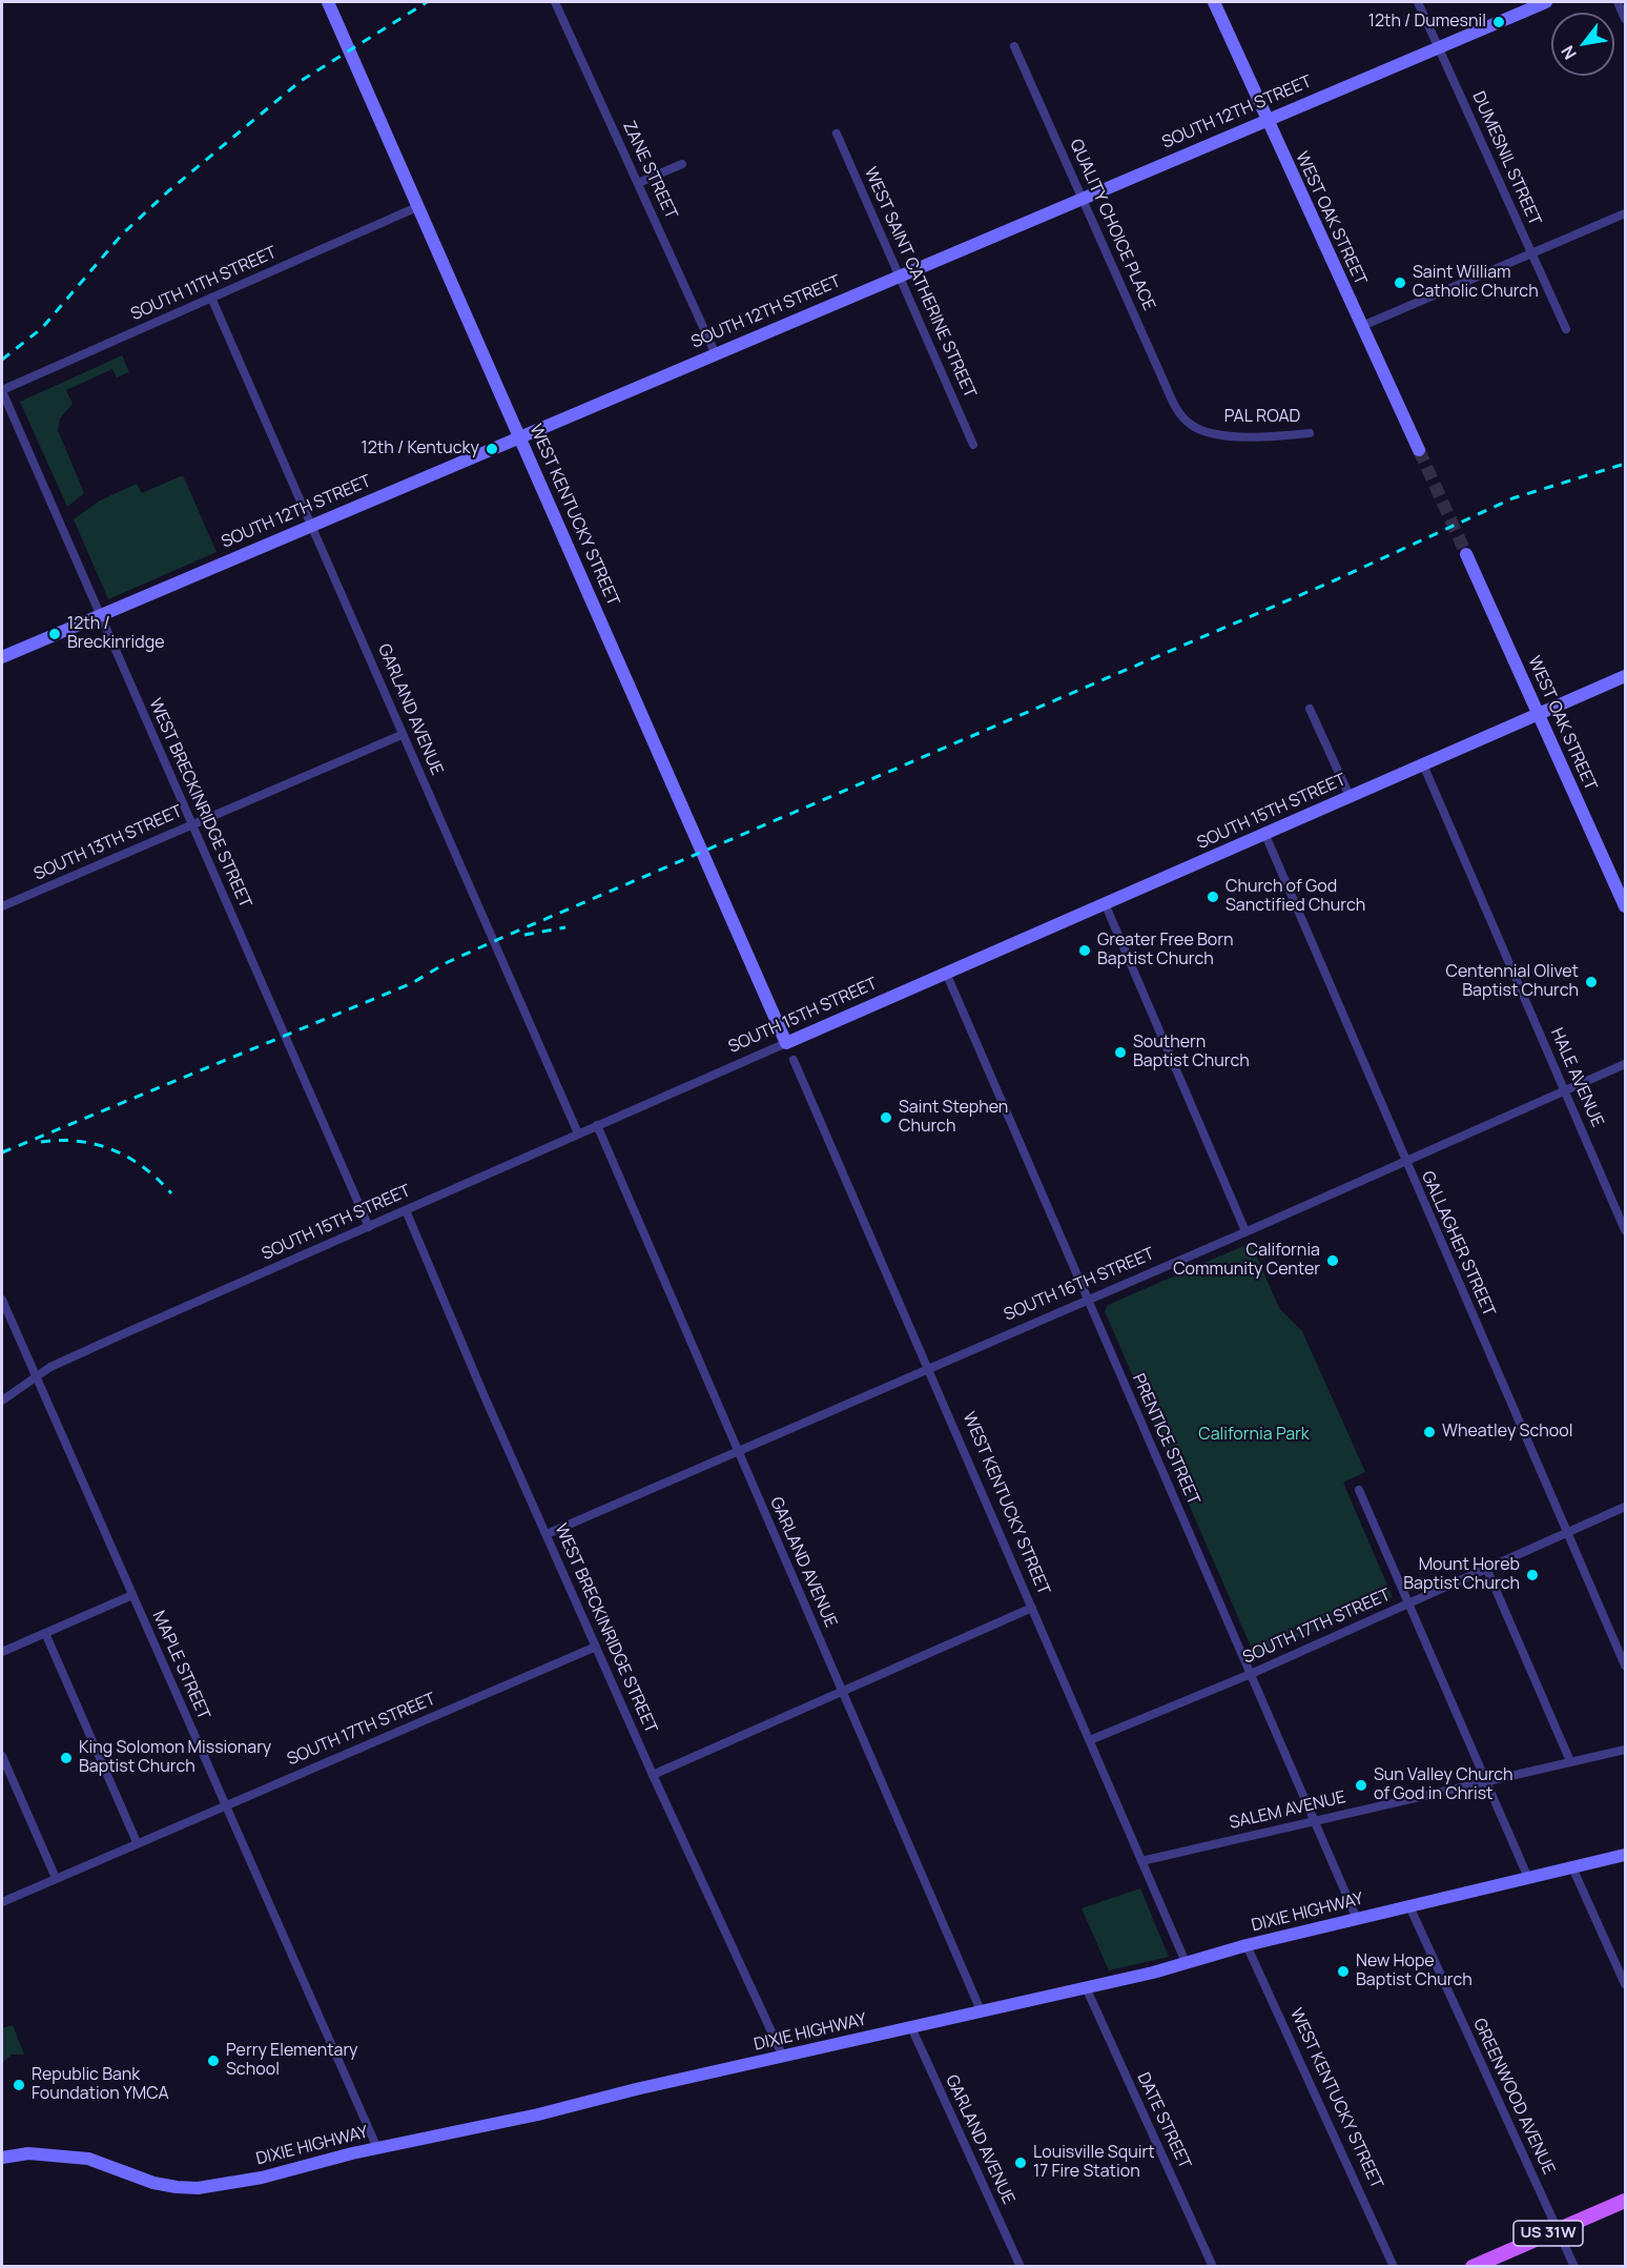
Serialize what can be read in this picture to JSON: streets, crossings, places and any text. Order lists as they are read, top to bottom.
{
  "streets": {
    "main road": ["US 31W"],
    "street": [
      "SOUTH 12TH STREET",
      "DUMESNIL STREET",
      "ZANE STREET",
      "WEST OAK STREET",
      "QUALITY CHOICE PLACE",
      "WEST SAINT CATHERINE STREET",
      "SOUTH 11TH STREET",
      "PAL ROAD",
      "WEST KENTUCKY STREET",
      "GARLAND AVENUE",
      "WEST BRECKINRIDGE STREET",
      "SOUTH 15TH STREET",
      "SOUTH 13TH STREET",
      "HALE AVENUE",
      "GALLAGHER STREET",
      "SOUTH 16TH STREET",
      "PRENTICE STREET",
      "SOUTH 17TH STREET",
      "MAPLE STREET",
      "SALEM AVENUE",
      "DIXIE HIGHWAY",
      "GREENWOOD AVENUE",
      "DATE STREET"
    ]
  },
  "crossings": [
    ["SOUTH 12TH STREET", "DUMESNIL STREET"],
    ["SOUTH 12TH STREET", "ZANE STREET"],
    ["SOUTH 12TH STREET", "WEST OAK STREET"],
    ["SOUTH 12TH STREET", "QUALITY CHOICE PLACE"],
    ["SOUTH 12TH STREET", "WEST SAINT CATHERINE STREET"],
    ["SOUTH 12TH STREET", "WEST KENTUCKY STREET"],
    ["SOUTH 12TH STREET", "GARLAND AVENUE"],
    ["SOUTH 12TH STREET", "WEST BRECKINRIDGE STREET"],
    ["WEST OAK STREET", "SOUTH 15TH STREET"],
    ["QUALITY CHOICE PLACE", "PAL ROAD"],
    ["SOUTH 11TH STREET", "WEST KENTUCKY STREET"],
    ["SOUTH 11TH STREET", "GARLAND AVENUE"],
    ["SOUTH 11TH STREET", "WEST BRECKINRIDGE STREET"],
    ["WEST KENTUCKY STREET", "SOUTH 15TH STREET"],
    ["WEST KENTUCKY STREET", "SOUTH 16TH STREET"],
    ["WEST KENTUCKY STREET", "SOUTH 17TH STREET"],
    ["WEST KENTUCKY STREET", "SALEM AVENUE"],
    ["WEST KENTUCKY STREET", "DIXIE HIGHWAY"],
    ["GARLAND AVENUE", "SOUTH 15TH STREET"],
    ["GARLAND AVENUE", "SOUTH 13TH STREET"],
    ["GARLAND AVENUE", "SOUTH 16TH STREET"],
    ["GARLAND AVENUE", "DIXIE HIGHWAY"],
    ["WEST BRECKINRIDGE STREET", "SOUTH 15TH STREET"],
    ["WEST BRECKINRIDGE STREET", "SOUTH 13TH STREET"],
    ["WEST BRECKINRIDGE STREET", "SOUTH 16TH STREET"],
    ["WEST BRECKINRIDGE STREET", "SOUTH 17TH STREET"],
    ["WEST BRECKINRIDGE STREET", "DIXIE HIGHWAY"],
    ["SOUTH 15TH STREET", "HALE AVENUE"],
    ["SOUTH 15TH STREET", "GALLAGHER STREET"],
    ["SOUTH 15TH STREET", "PRENTICE STREET"],
    ["SOUTH 15TH STREET", "MAPLE STREET"],
    ["HALE AVENUE", "SOUTH 16TH STREET"],
    ["GALLAGHER STREET", "SOUTH 16TH STREET"],
    ["GALLAGHER STREET", "SOUTH 17TH STREET"],
    ["SOUTH 16TH STREET", "PRENTICE STREET"],
    ["PRENTICE STREET", "SOUTH 17TH STREET"],
    ["PRENTICE STREET", "SALEM AVENUE"],
    ["PRENTICE STREET", "DIXIE HIGHWAY"],
    ["SOUTH 17TH STREET", "MAPLE STREET"],
    ["MAPLE STREET", "DIXIE HIGHWAY"],
    ["DIXIE HIGHWAY", "GREENWOOD AVENUE"],
    ["DIXIE HIGHWAY", "DATE STREET"],
    ["GREENWOOD AVENUE", "US 31W"]
  ],
  "parks": ["California Park"],
  "places": [
    "12th / Dumesnil",
    "Saint William Catholic Church",
    "12th / Kentucky",
    "12th / Breckinridge",
    "Church of God Sanctified Church",
    "Greater Free Born Baptist Church",
    "Centennial Olivet Baptist Church",
    "Southern Baptist Church",
    "Saint Stephen Church",
    "California Community Center",
    "Wheatley School",
    "Mount Horeb Baptist Church",
    "King Solomon Missionary Baptist Church",
    "Sun Valley Church of God in Christ",
    "New Hope Baptist Church",
    "Perry Elementary School",
    "Republic Bank Foundation YMCA",
    "Louisville Squirt 17 Fire Station"
  ],
  "north": "bottom left"
}
